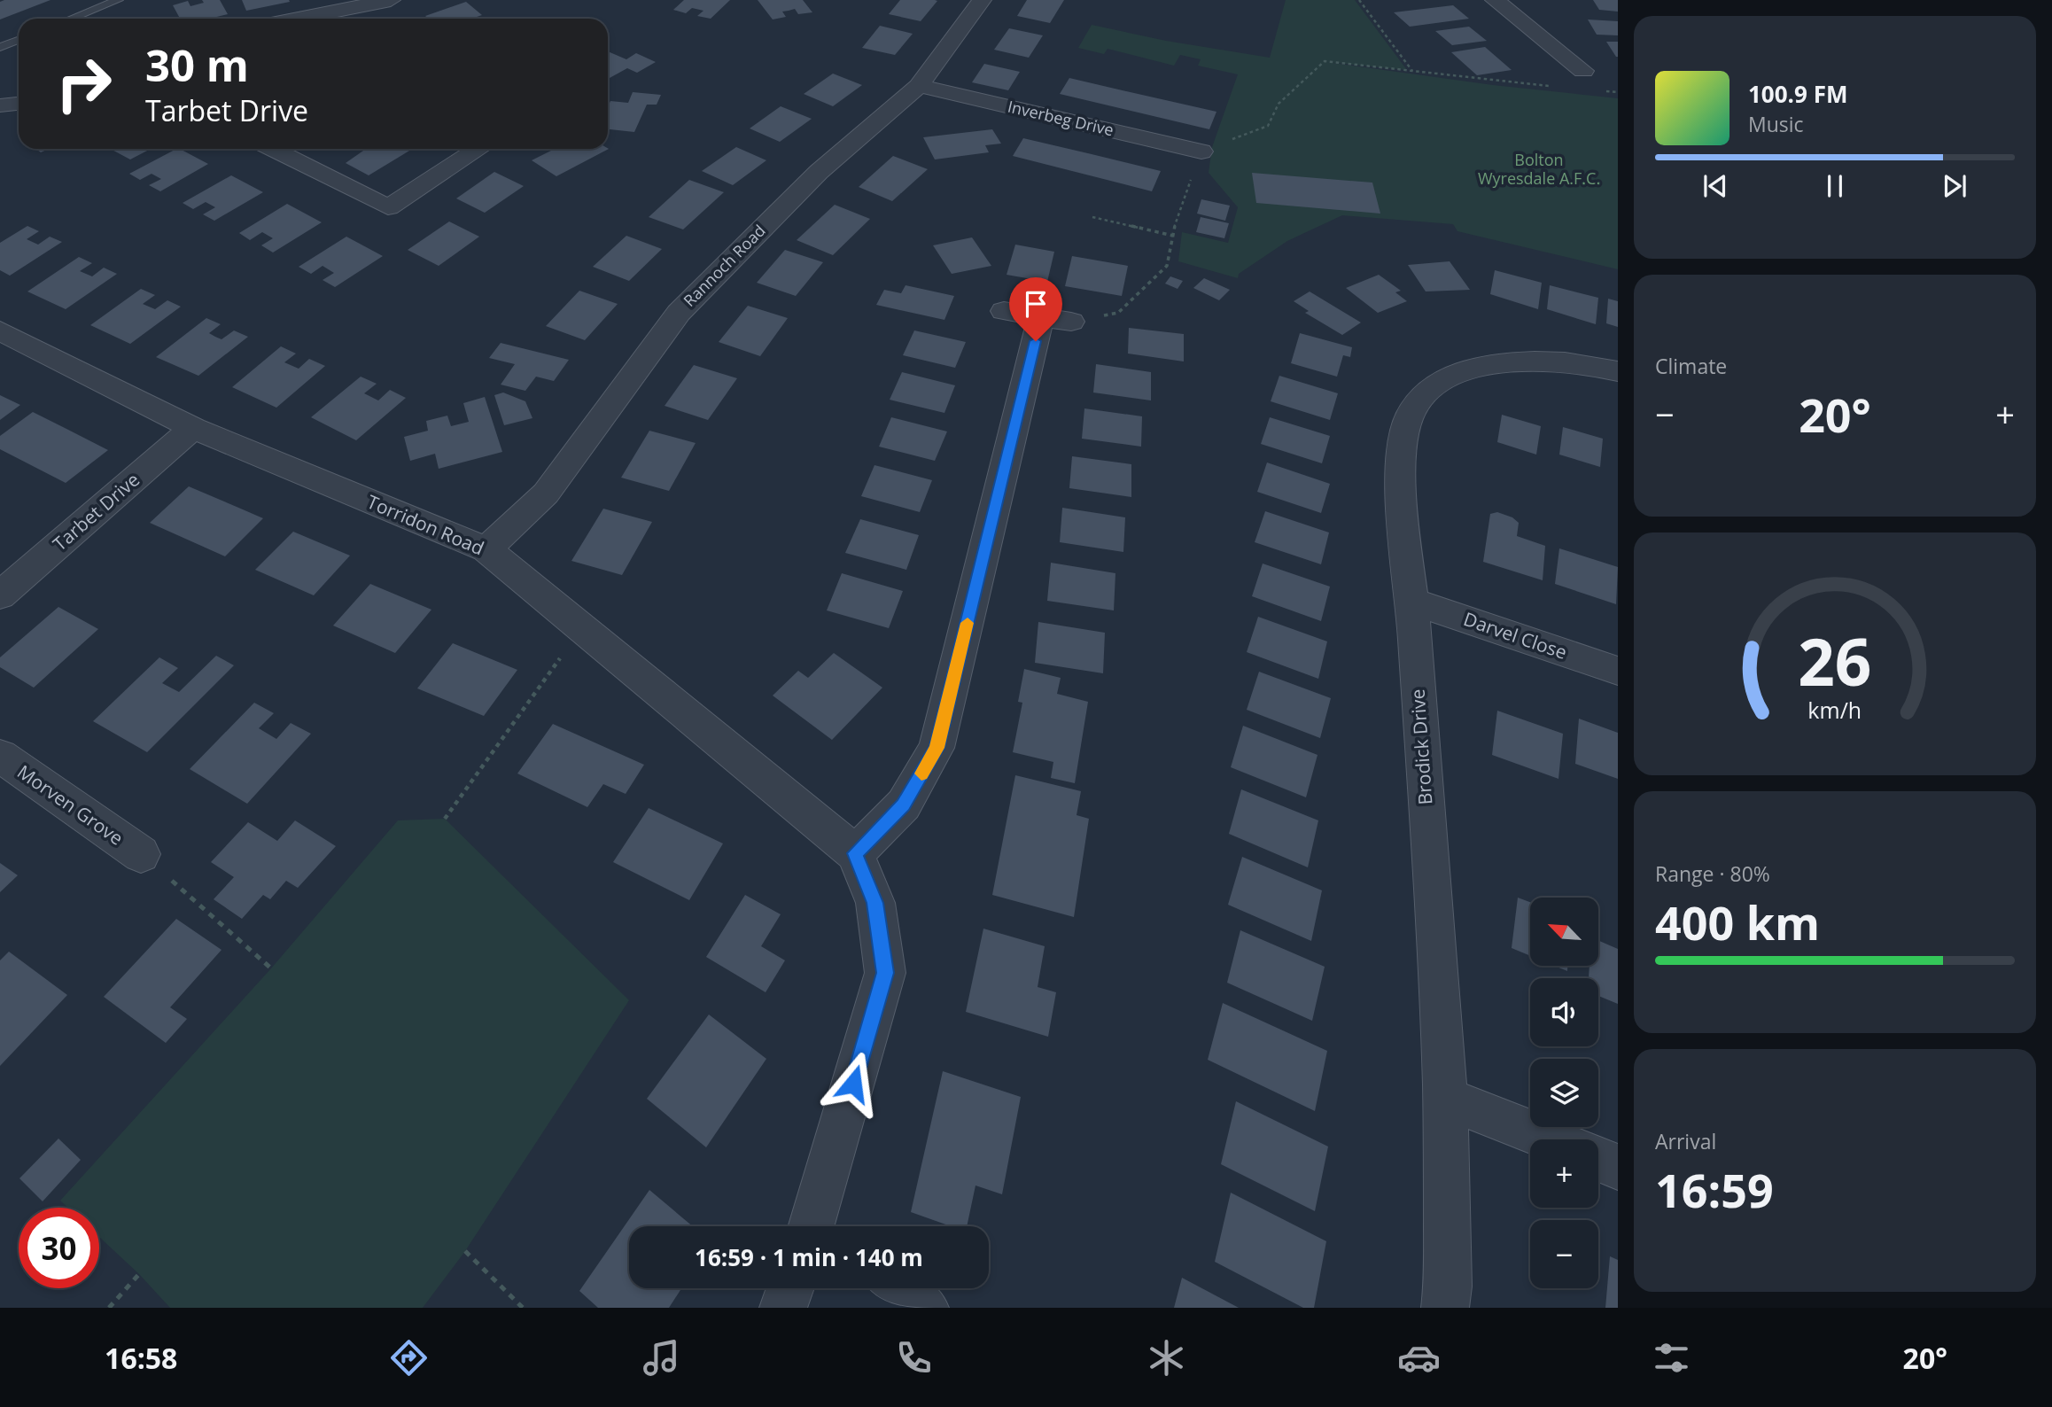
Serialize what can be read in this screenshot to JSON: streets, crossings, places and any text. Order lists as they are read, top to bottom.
{
  "streets": {
    "street": [
      "Inverbeg Drive",
      "Rannoch Road",
      "Tarbet Drive",
      "Torridon Road",
      "Darvel Close",
      "Brodick Drive",
      "Morven Grove"
    ]
  },
  "crossings": [
    ["Inverbeg Drive", "Rannoch Road"],
    ["Rannoch Road", "Torridon Road"],
    ["Tarbet Drive", "Torridon Road"],
    ["Darvel Close", "Brodick Drive"]
  ],
  "parks": ["Bolton Wyresdale A.F.C."],
  "north": "top left",
  "page": {
    "turn": ["30 m", "Tarbet Drive"],
    "song": ["100.9 FM", "Music"],
    "tile": [
      "Climate",
      ["Range · 80%", "400 km"],
      ["Arrival", "16:59"]
    ],
    "heat": ["−", "20°", "+"],
    "map_buttons": ["+", "−"],
    "limit": "30",
    "trip": "16:59 · 1 min · 140 m",
    "tabs": ["16:58", "20°"],
    "gauge": ["26", "km/h"]
  }
}
